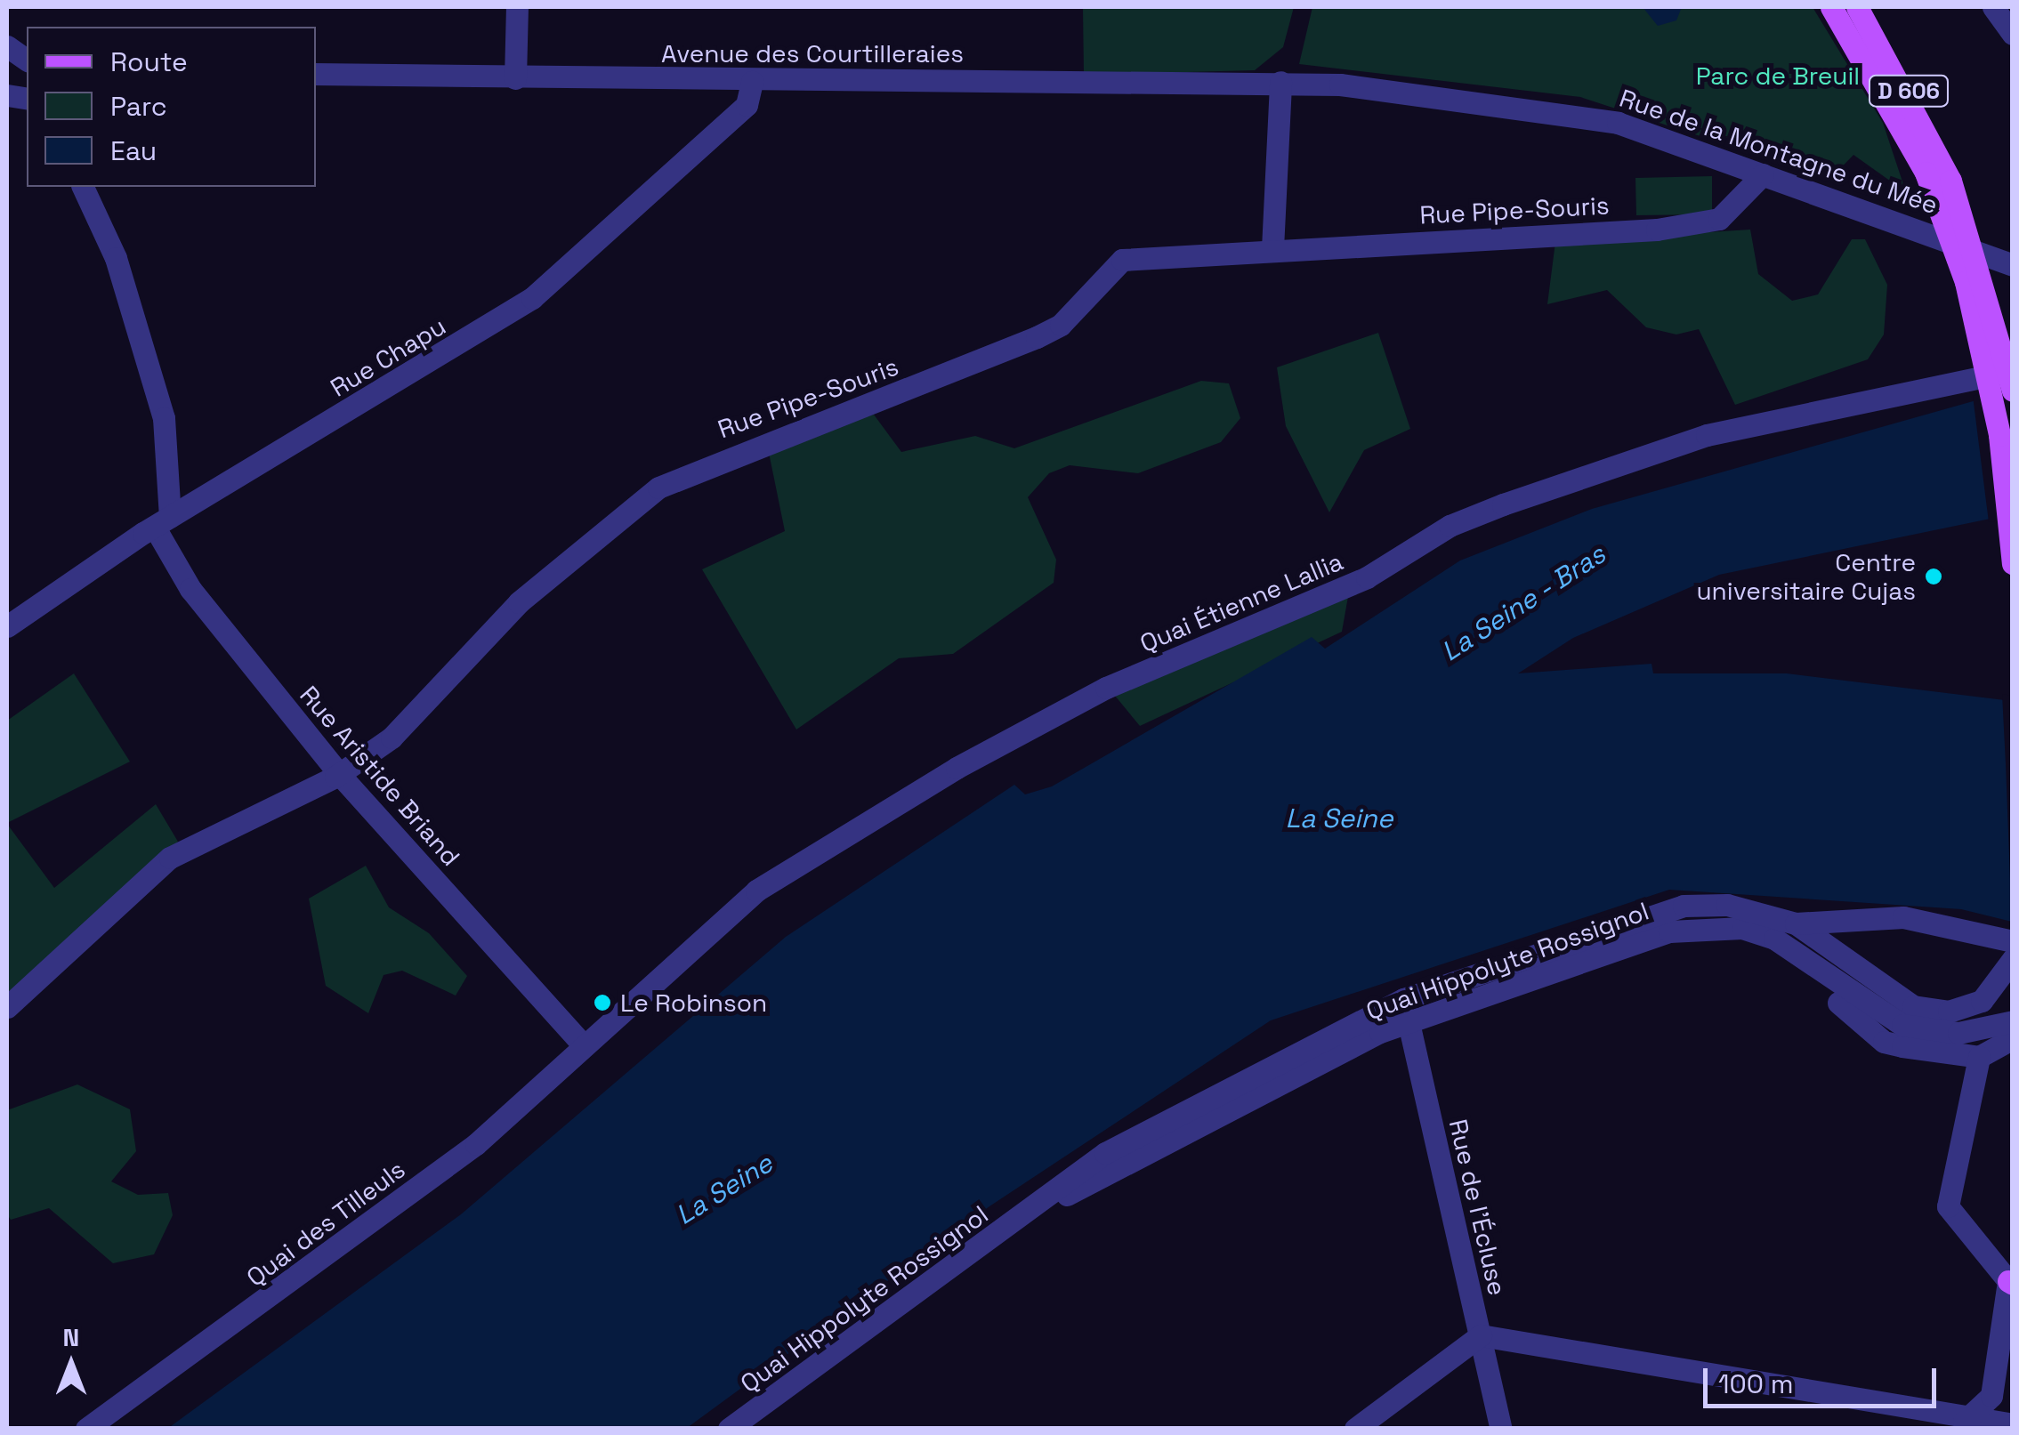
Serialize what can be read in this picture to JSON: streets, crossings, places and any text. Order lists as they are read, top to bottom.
{
  "streets": {
    "main road": ["D 606"],
    "street": [
      "Avenue des Courtilleraies",
      "Rue de la Montagne du Mée",
      "Rue Pipe-Souris",
      "Rue Chapu",
      "Quai Étienne Lallia",
      "Rue Aristide Briand",
      "Quai Hippolyte Rossignol",
      "Rue de l'Écluse",
      "Quai des Tilleuls"
    ]
  },
  "crossings": [
    ["Avenue des Courtilleraies", "Rue de la Montagne du Mée"],
    ["Avenue des Courtilleraies", "Rue Chapu"],
    ["D 606", "Quai Étienne Lallia"],
    ["Rue de la Montagne du Mée", "Rue Pipe-Souris"],
    ["Rue Pipe-Souris", "Rue Aristide Briand"],
    ["Rue Chapu", "Rue Aristide Briand"],
    ["Quai Étienne Lallia", "Rue Aristide Briand"],
    ["Quai Étienne Lallia", "Quai des Tilleuls"],
    ["Rue Aristide Briand", "Quai des Tilleuls"],
    ["Quai Hippolyte Rossignol", "Rue de l'Écluse"]
  ],
  "water": ["La Seine - Bras", "La Seine"],
  "parks": ["Parc de Breuil"],
  "places": ["Centre universitaire Cujas", "Le Robinson"],
  "legend": ["Route", "Parc", "Eau"],
  "scale_bar": "100 m",
  "north": "top"
}
